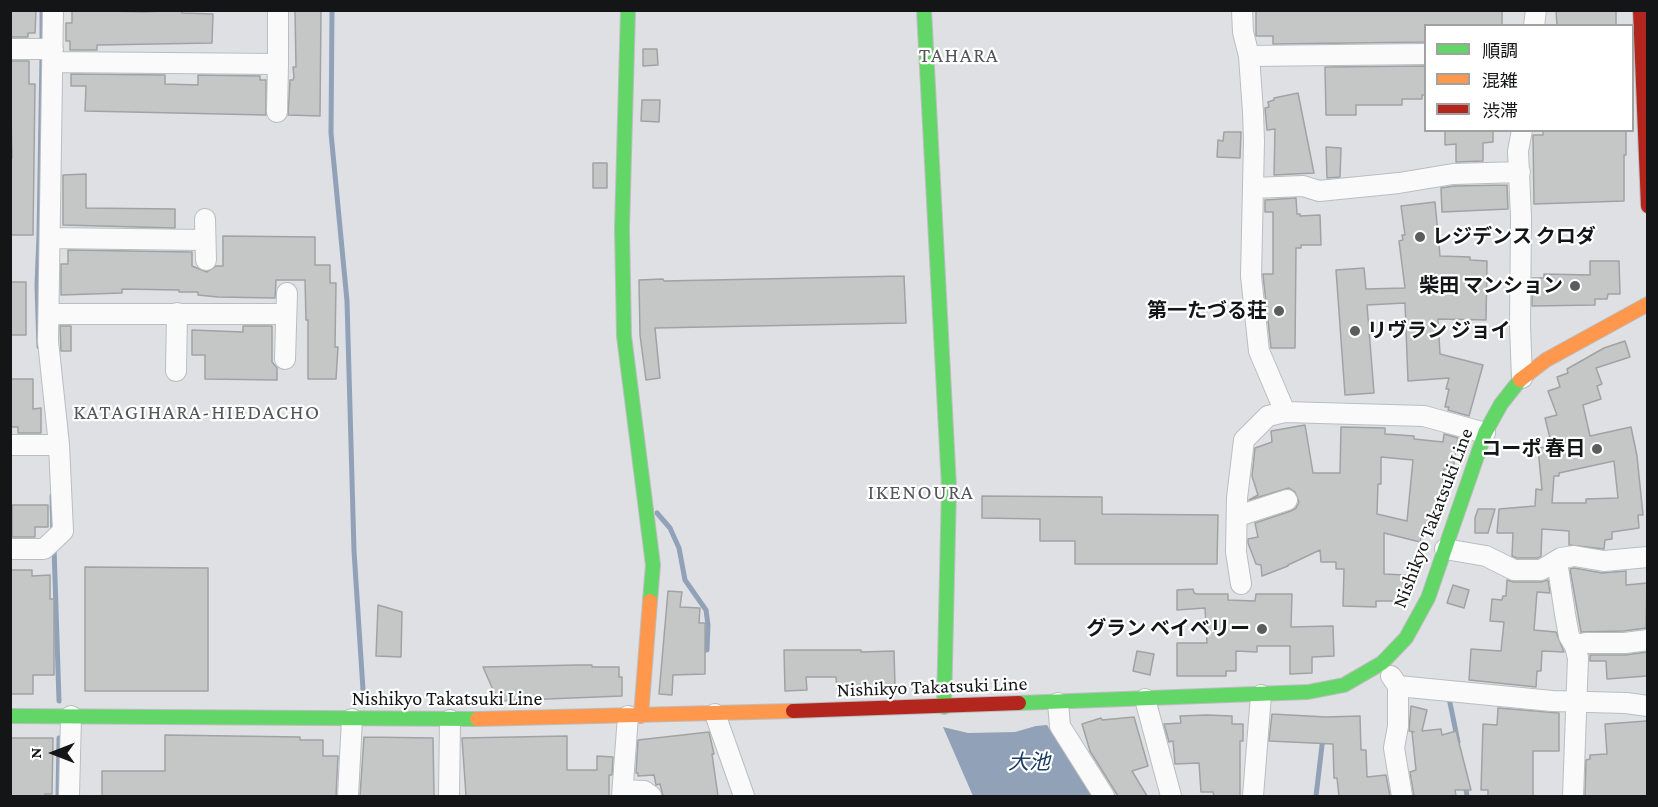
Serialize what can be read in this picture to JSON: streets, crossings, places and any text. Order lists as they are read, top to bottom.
{
  "streets": {
    "main road": ["Nishikyo Takatsuki Line"]
  },
  "districts": ["TAHARA", "KATAGIHARA-HIEDACHO", "IKENOURA"],
  "water": ["大池"],
  "places": [
    "レジデンス クロダ",
    "柴田 マンション",
    "第一たづる荘",
    "リヴラン ジョイ",
    "コーポ 春日",
    "グラン ベイベリー"
  ],
  "legend": ["順調", "混雑", "渋滞"],
  "north": "left"
}
